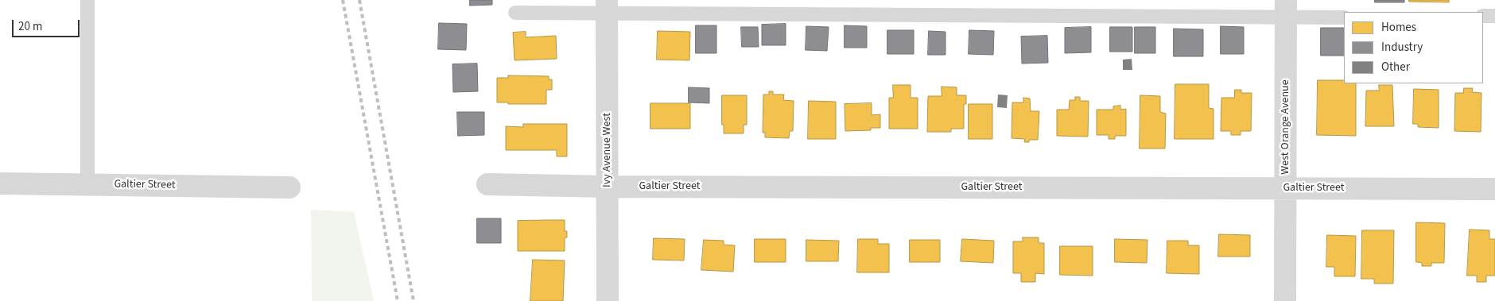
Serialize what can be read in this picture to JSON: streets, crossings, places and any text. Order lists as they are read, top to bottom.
{
  "streets": {
    "street": ["West Orange Avenue", "Ivy Avenue West", "Galtier Street"]
  },
  "crossings": [
    ["West Orange Avenue", "Galtier Street"],
    ["Ivy Avenue West", "Galtier Street"]
  ],
  "legend": ["Homes", "Industry", "Other"],
  "scale_bar": "20 m"
}
